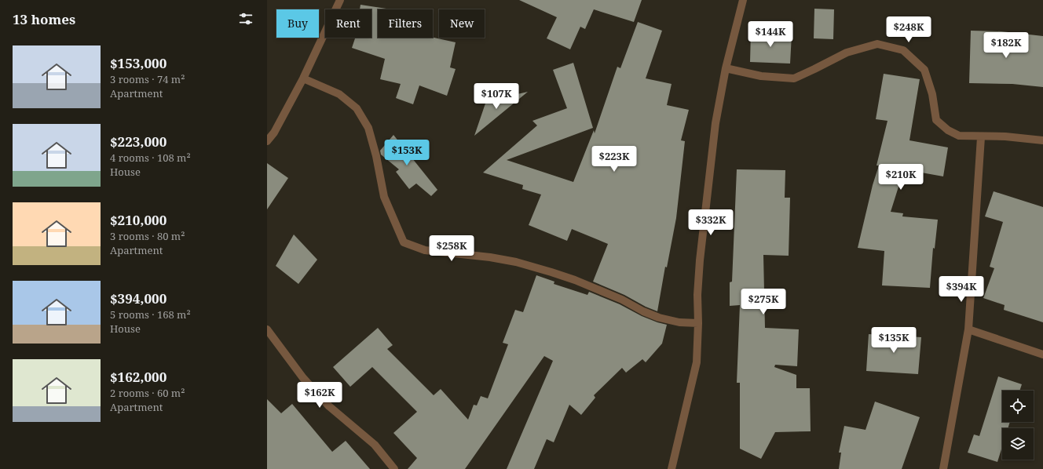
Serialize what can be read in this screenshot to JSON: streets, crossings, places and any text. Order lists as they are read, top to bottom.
{
  "page": {
    "heading": "13 homes",
    "chip": [
      "Buy",
      "Rent",
      "Filters",
      "New"
    ],
    "price": [
      "$248K",
      "$144K",
      "$182K",
      "$107K",
      "$153K",
      "$223K",
      "$210K",
      "$332K",
      "$258K",
      "$394K",
      "$275K",
      "$135K",
      "$162K"
    ],
    "list": [
      {
        "name": "$153,000",
        "note": "3 rooms · 74 m² · Apartment"
      },
      {
        "name": "$223,000",
        "note": "4 rooms · 108 m² · House"
      },
      {
        "name": "$210,000",
        "note": "3 rooms · 80 m² · Apartment"
      },
      {
        "name": "$394,000",
        "note": "5 rooms · 168 m² · House"
      },
      {
        "name": "$162,000",
        "note": "2 rooms · 60 m² · Apartment"
      }
    ]
  }
}
